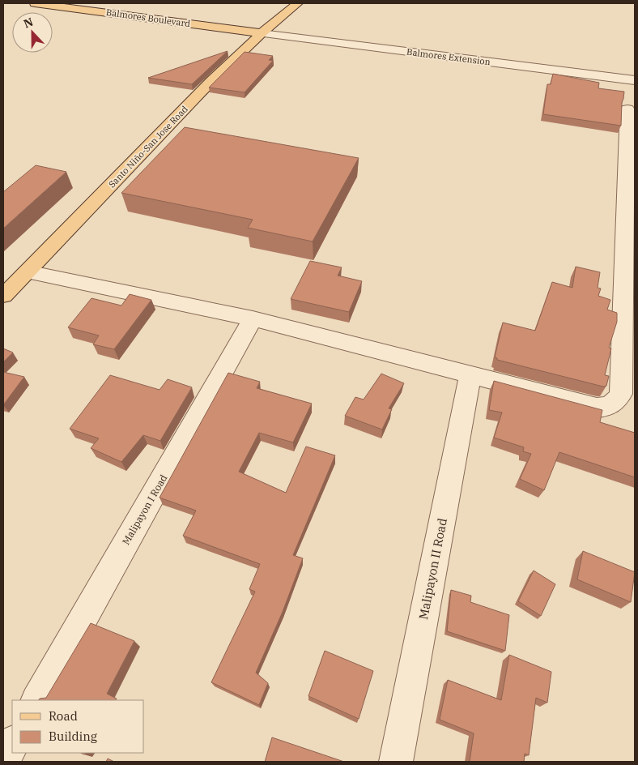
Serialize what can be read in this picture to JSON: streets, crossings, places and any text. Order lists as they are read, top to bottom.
{
  "streets": {
    "main road": ["Balmores Boulevard", "Santo Niño-San Jose Road"],
    "street": ["Balmores Extension", "Malipayon I Road", "Malipayon II Road"]
  },
  "crossings": [
    ["Balmores Boulevard", "Balmores Extension"],
    ["Balmores Boulevard", "Santo Niño-San Jose Road"],
    ["Balmores Extension", "Santo Niño-San Jose Road"]
  ],
  "legend": ["Road", "Building"],
  "north": "top"
}
